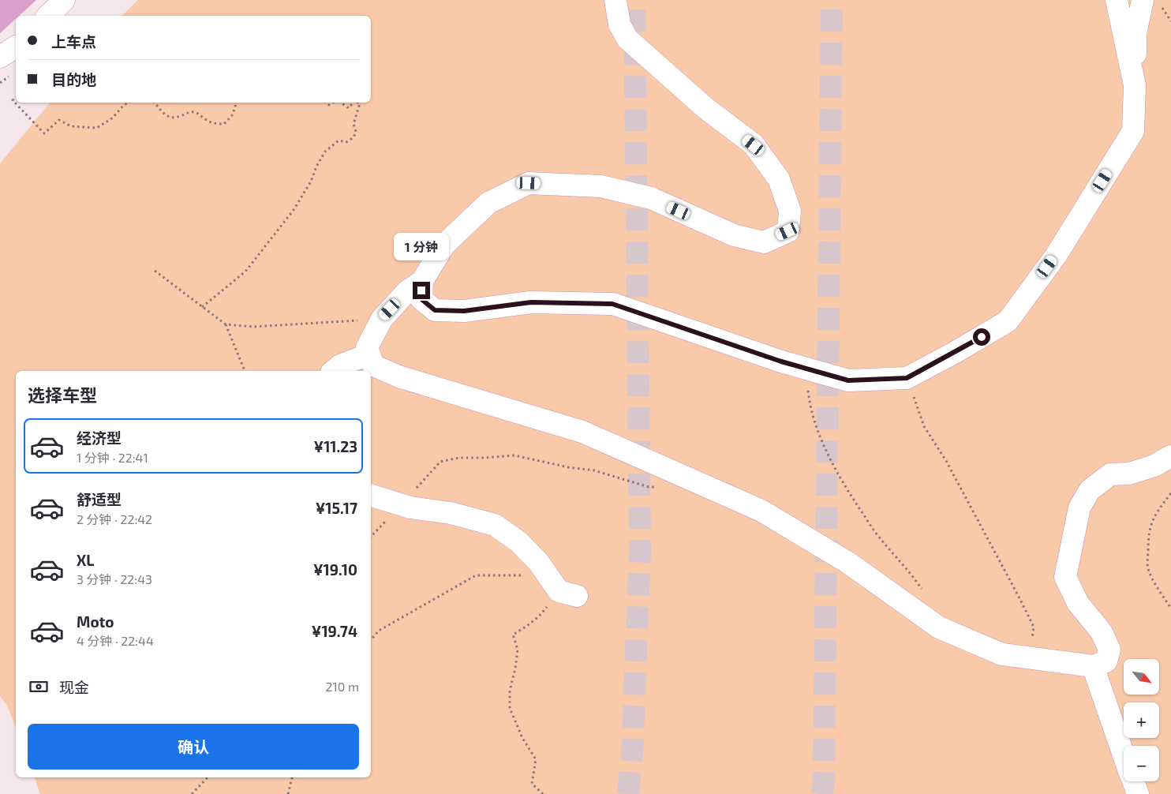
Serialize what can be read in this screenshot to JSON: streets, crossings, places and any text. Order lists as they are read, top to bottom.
{
  "north": "bottom right",
  "page": {
    "banner": ["上车点", "目的地"],
    "bubble": "1 分钟",
    "heading": "选择车型",
    "list": [
      {
        "name": "经济型",
        "note": "1 分钟 · 22:41",
        "value": "¥11.23"
      },
      {
        "name": "舒适型",
        "note": "2 分钟 · 22:42",
        "value": "¥15.17"
      },
      {
        "name": "XL",
        "note": "3 分钟 · 22:43",
        "value": "¥19.10"
      },
      {
        "name": "Moto",
        "note": "4 分钟 · 22:44",
        "value": "¥19.74"
      }
    ],
    "map_buttons": ["+", "−"],
    "pay": ["现金", "210 m"],
    "buttons": "确认"
  }
}
